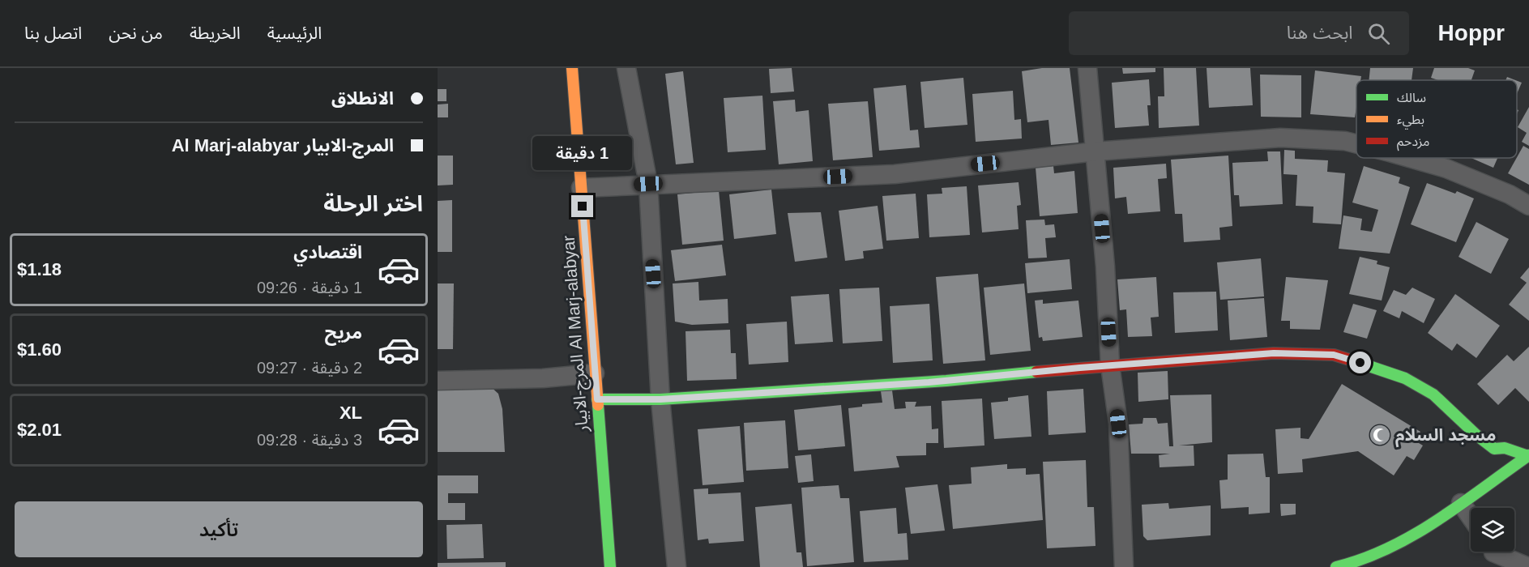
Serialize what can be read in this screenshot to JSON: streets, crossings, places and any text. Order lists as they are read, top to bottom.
{
  "streets": {
    "street": ["المرج-الابيار Al Marj-alabyar"]
  },
  "places": {
    "mosque": ["مسجد السلام"]
  },
  "legend": ["سالك", "بطيء", "مزدحم"],
  "page": {
    "header": "Hoppr",
    "search": "ابحث هنا",
    "nav": [
      "الرئيسية",
      "الخريطة",
      "من نحن",
      "اتصل بنا"
    ],
    "banner": ["الانطلاق", "المرج-الابيار Al Marj-alabyar"],
    "bubble": "1 دقيقة",
    "heading": "اختر الرحلة",
    "list": [
      {
        "name": "اقتصادي",
        "note": "1 دقيقة · 09:26",
        "value": "$1.18"
      },
      {
        "name": "مريح",
        "note": "2 دقيقة · 09:27",
        "value": "$1.60"
      },
      {
        "name": "XL",
        "note": "3 دقيقة · 09:28",
        "value": "$2.01"
      }
    ],
    "buttons": "تأكيد"
  }
}
